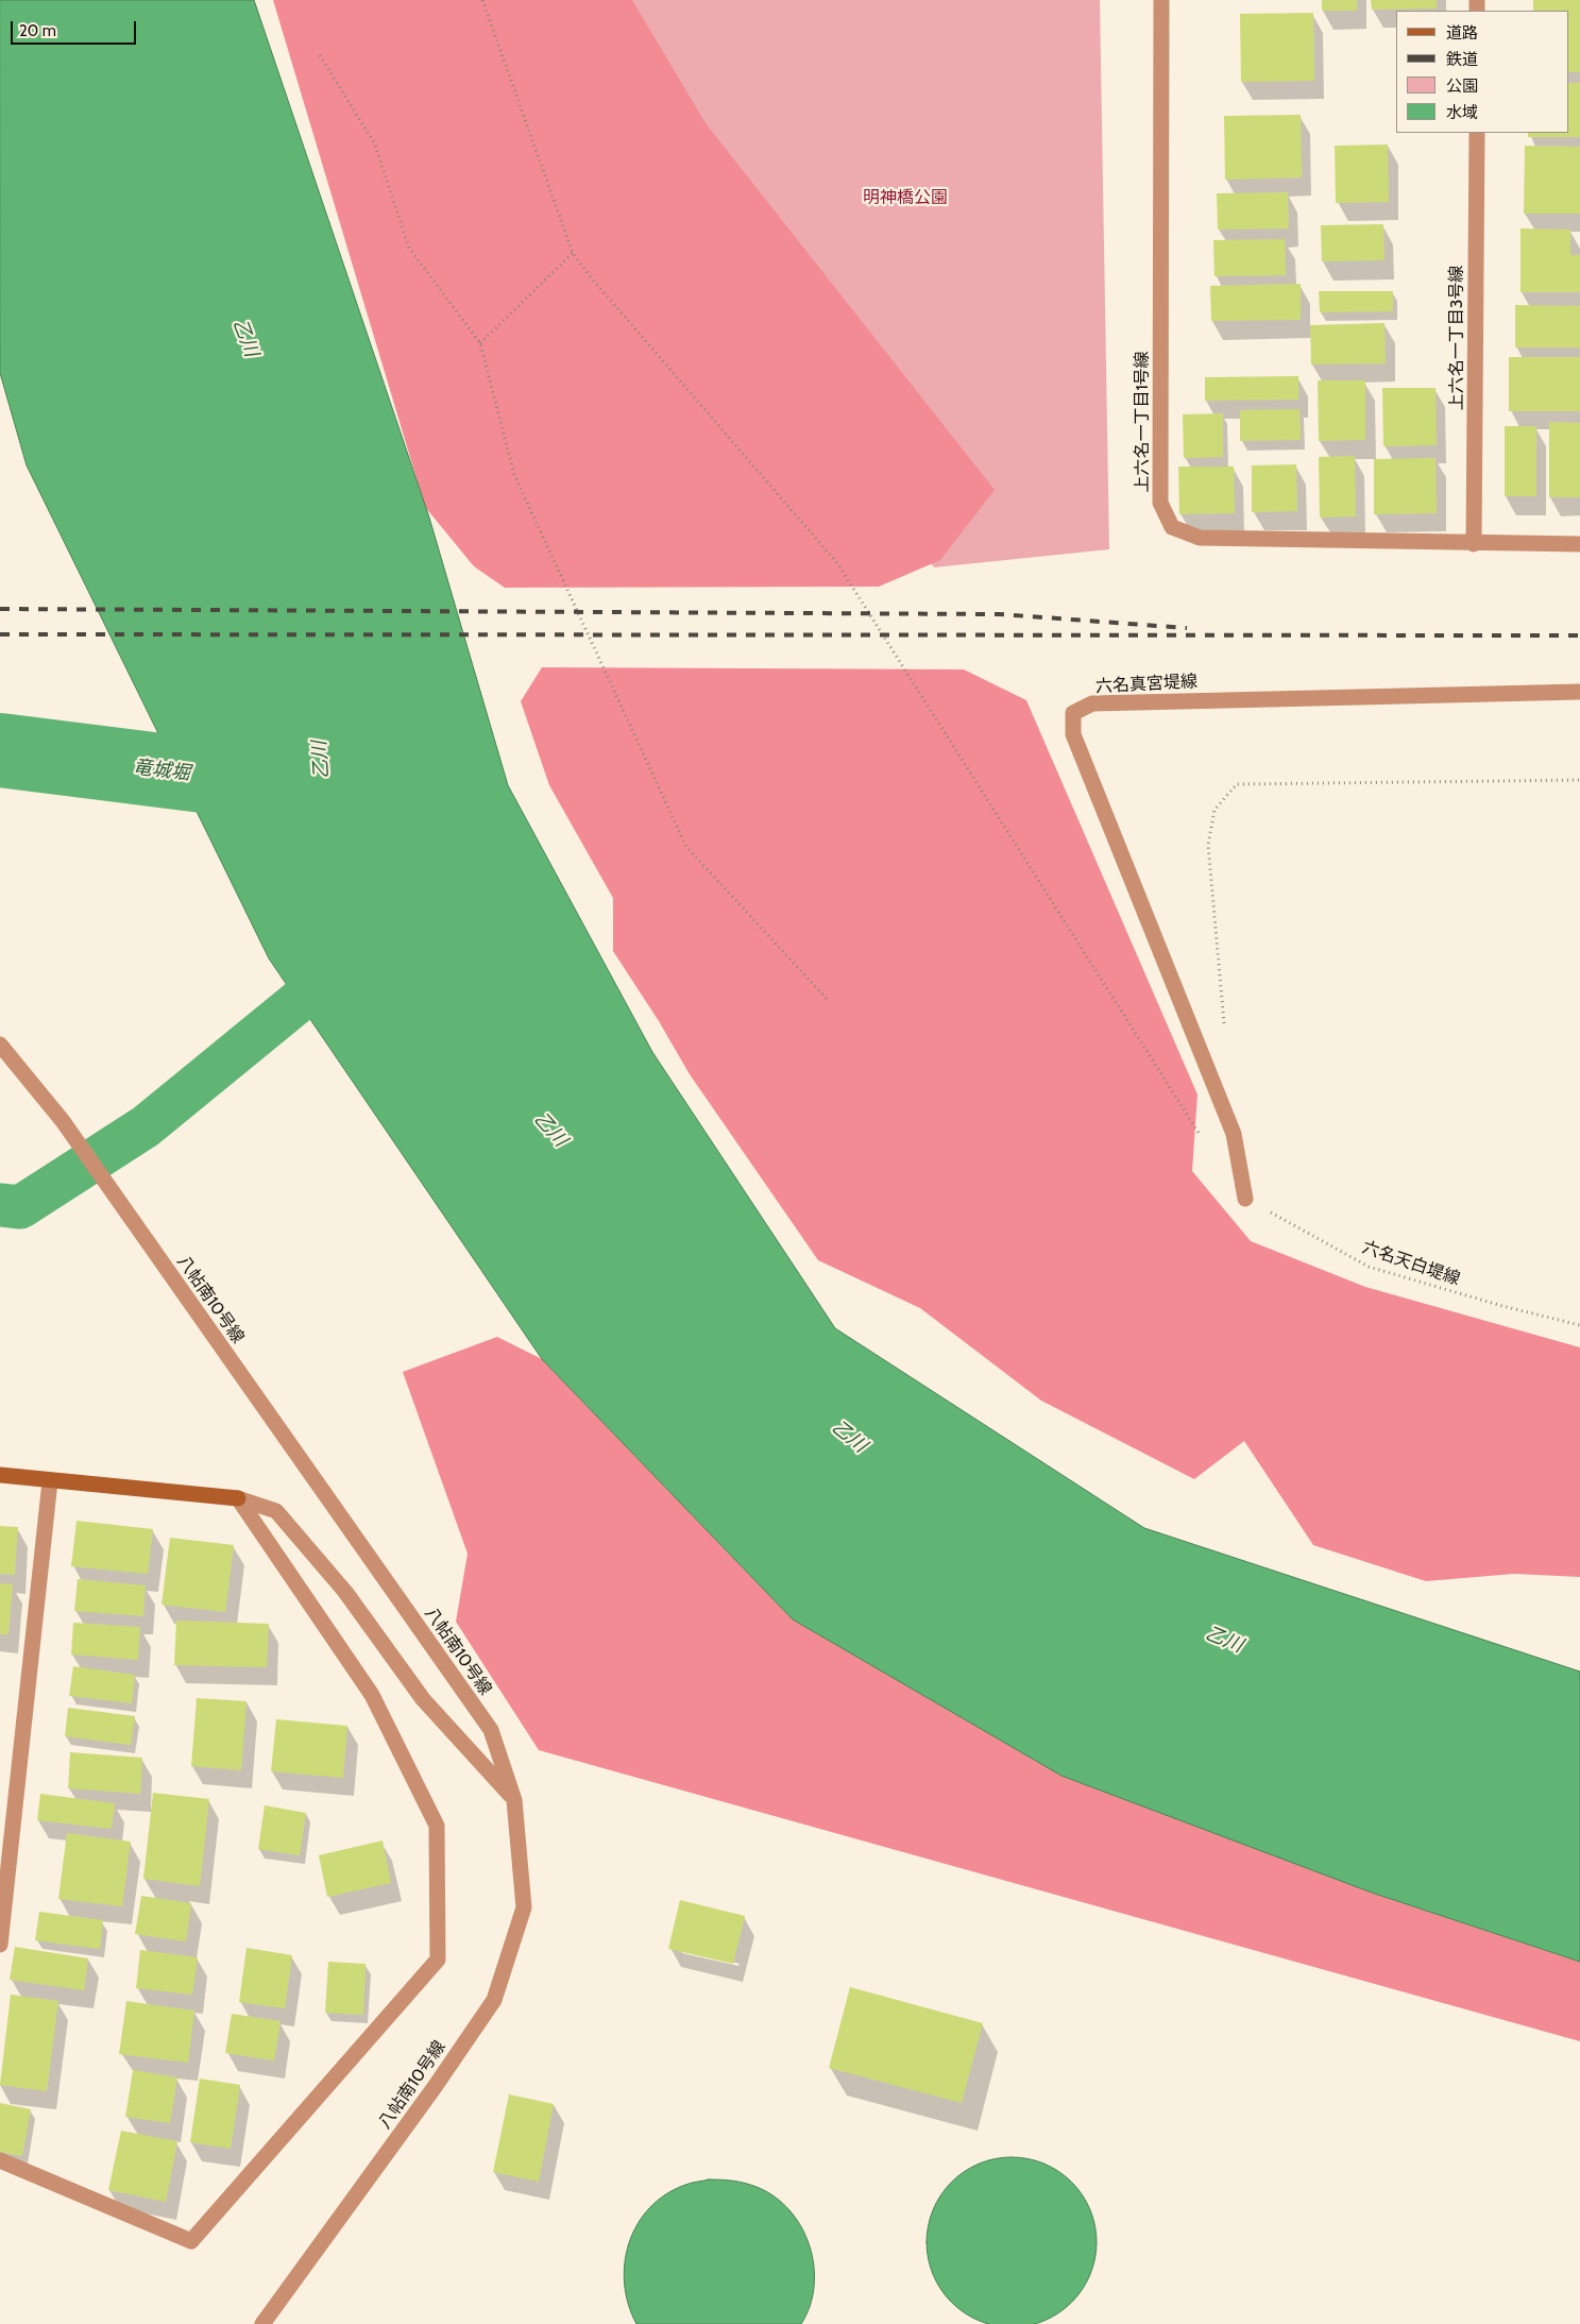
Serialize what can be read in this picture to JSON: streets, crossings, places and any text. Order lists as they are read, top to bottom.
{
  "streets": {
    "street": [
      "上六名一丁目3号線",
      "上六名一丁目1号線",
      "六名真宮堤線",
      "八帖南10号線"
    ],
    "path": ["六名天白堤線"]
  },
  "crossings": [
    ["上六名一丁目3号線", "上六名一丁目1号線"],
    ["六名真宮堤線", "六名天白堤線"]
  ],
  "water": ["乙川", "竜城堀"],
  "parks": ["明神橋公園"],
  "legend": [
    "道路",
    "鉄道",
    "公園",
    "水域"
  ],
  "scale_bar": "20 m"
}
